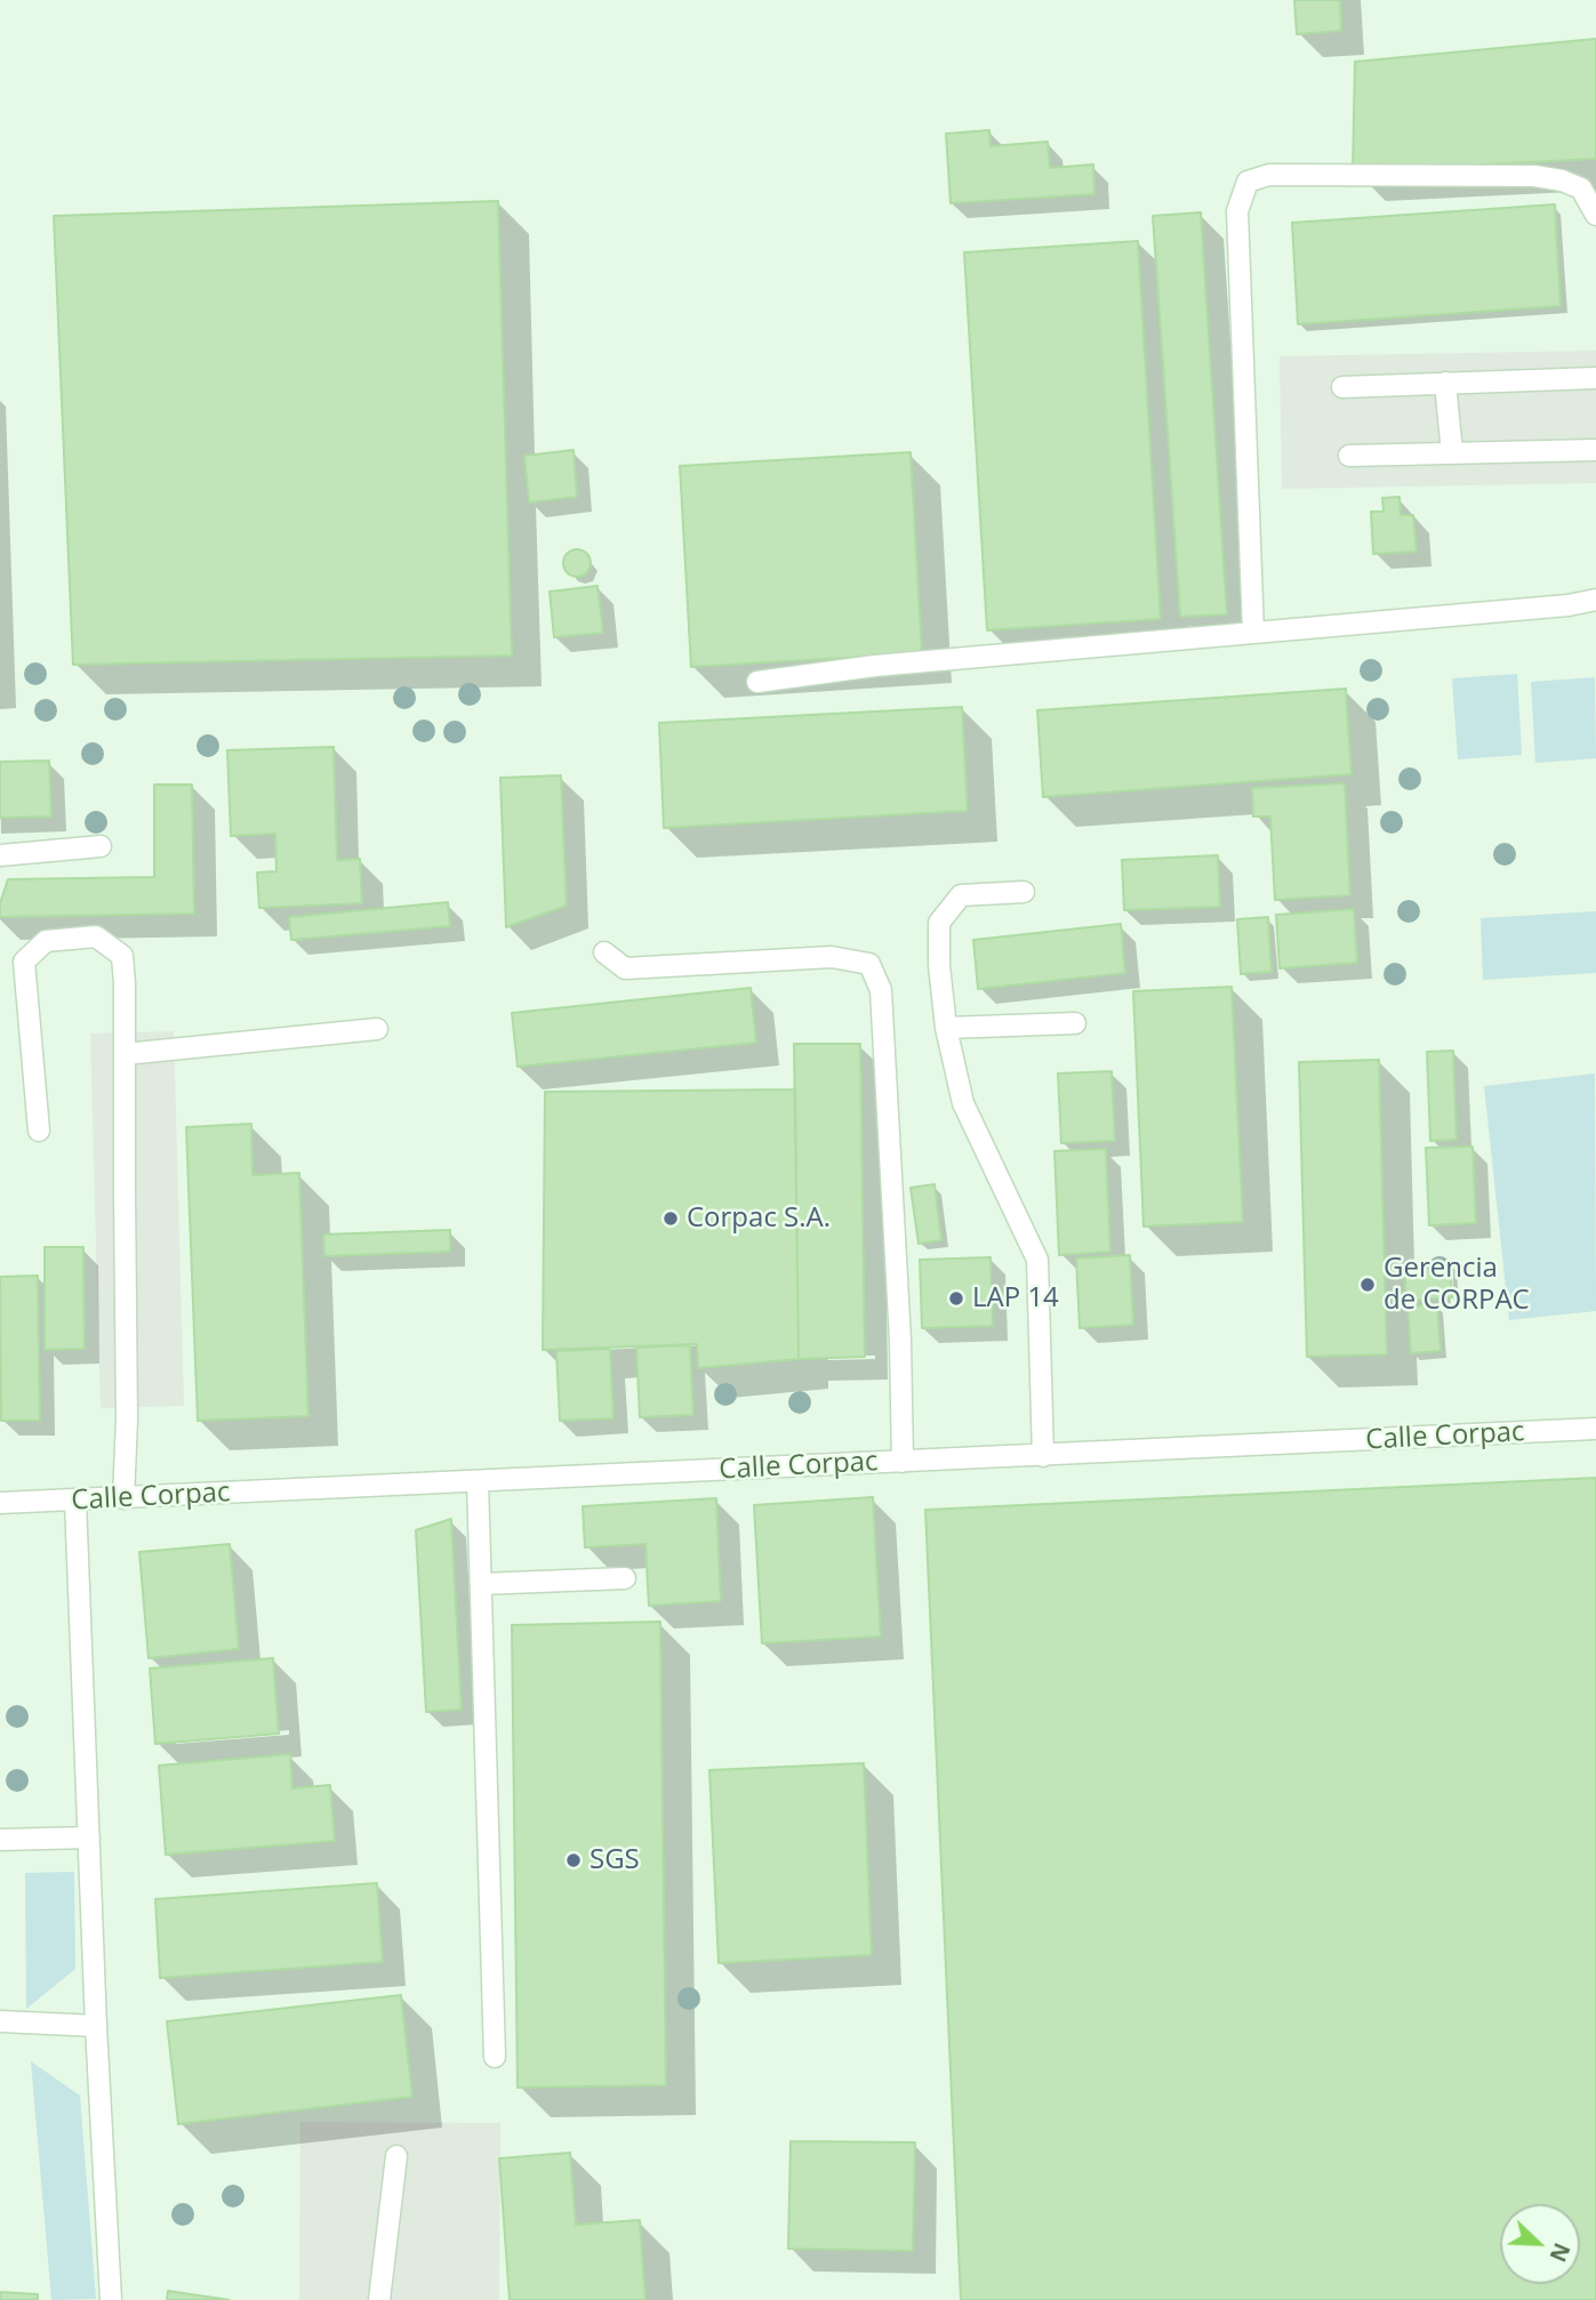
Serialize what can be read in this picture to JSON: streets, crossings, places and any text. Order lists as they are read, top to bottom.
{
  "streets": {
    "lane": ["Calle Corpac"]
  },
  "places": [
    "Corpac S.A.",
    "Gerencia de CORPAC",
    "LAP 14",
    "SGS"
  ],
  "north": "bottom right"
}
